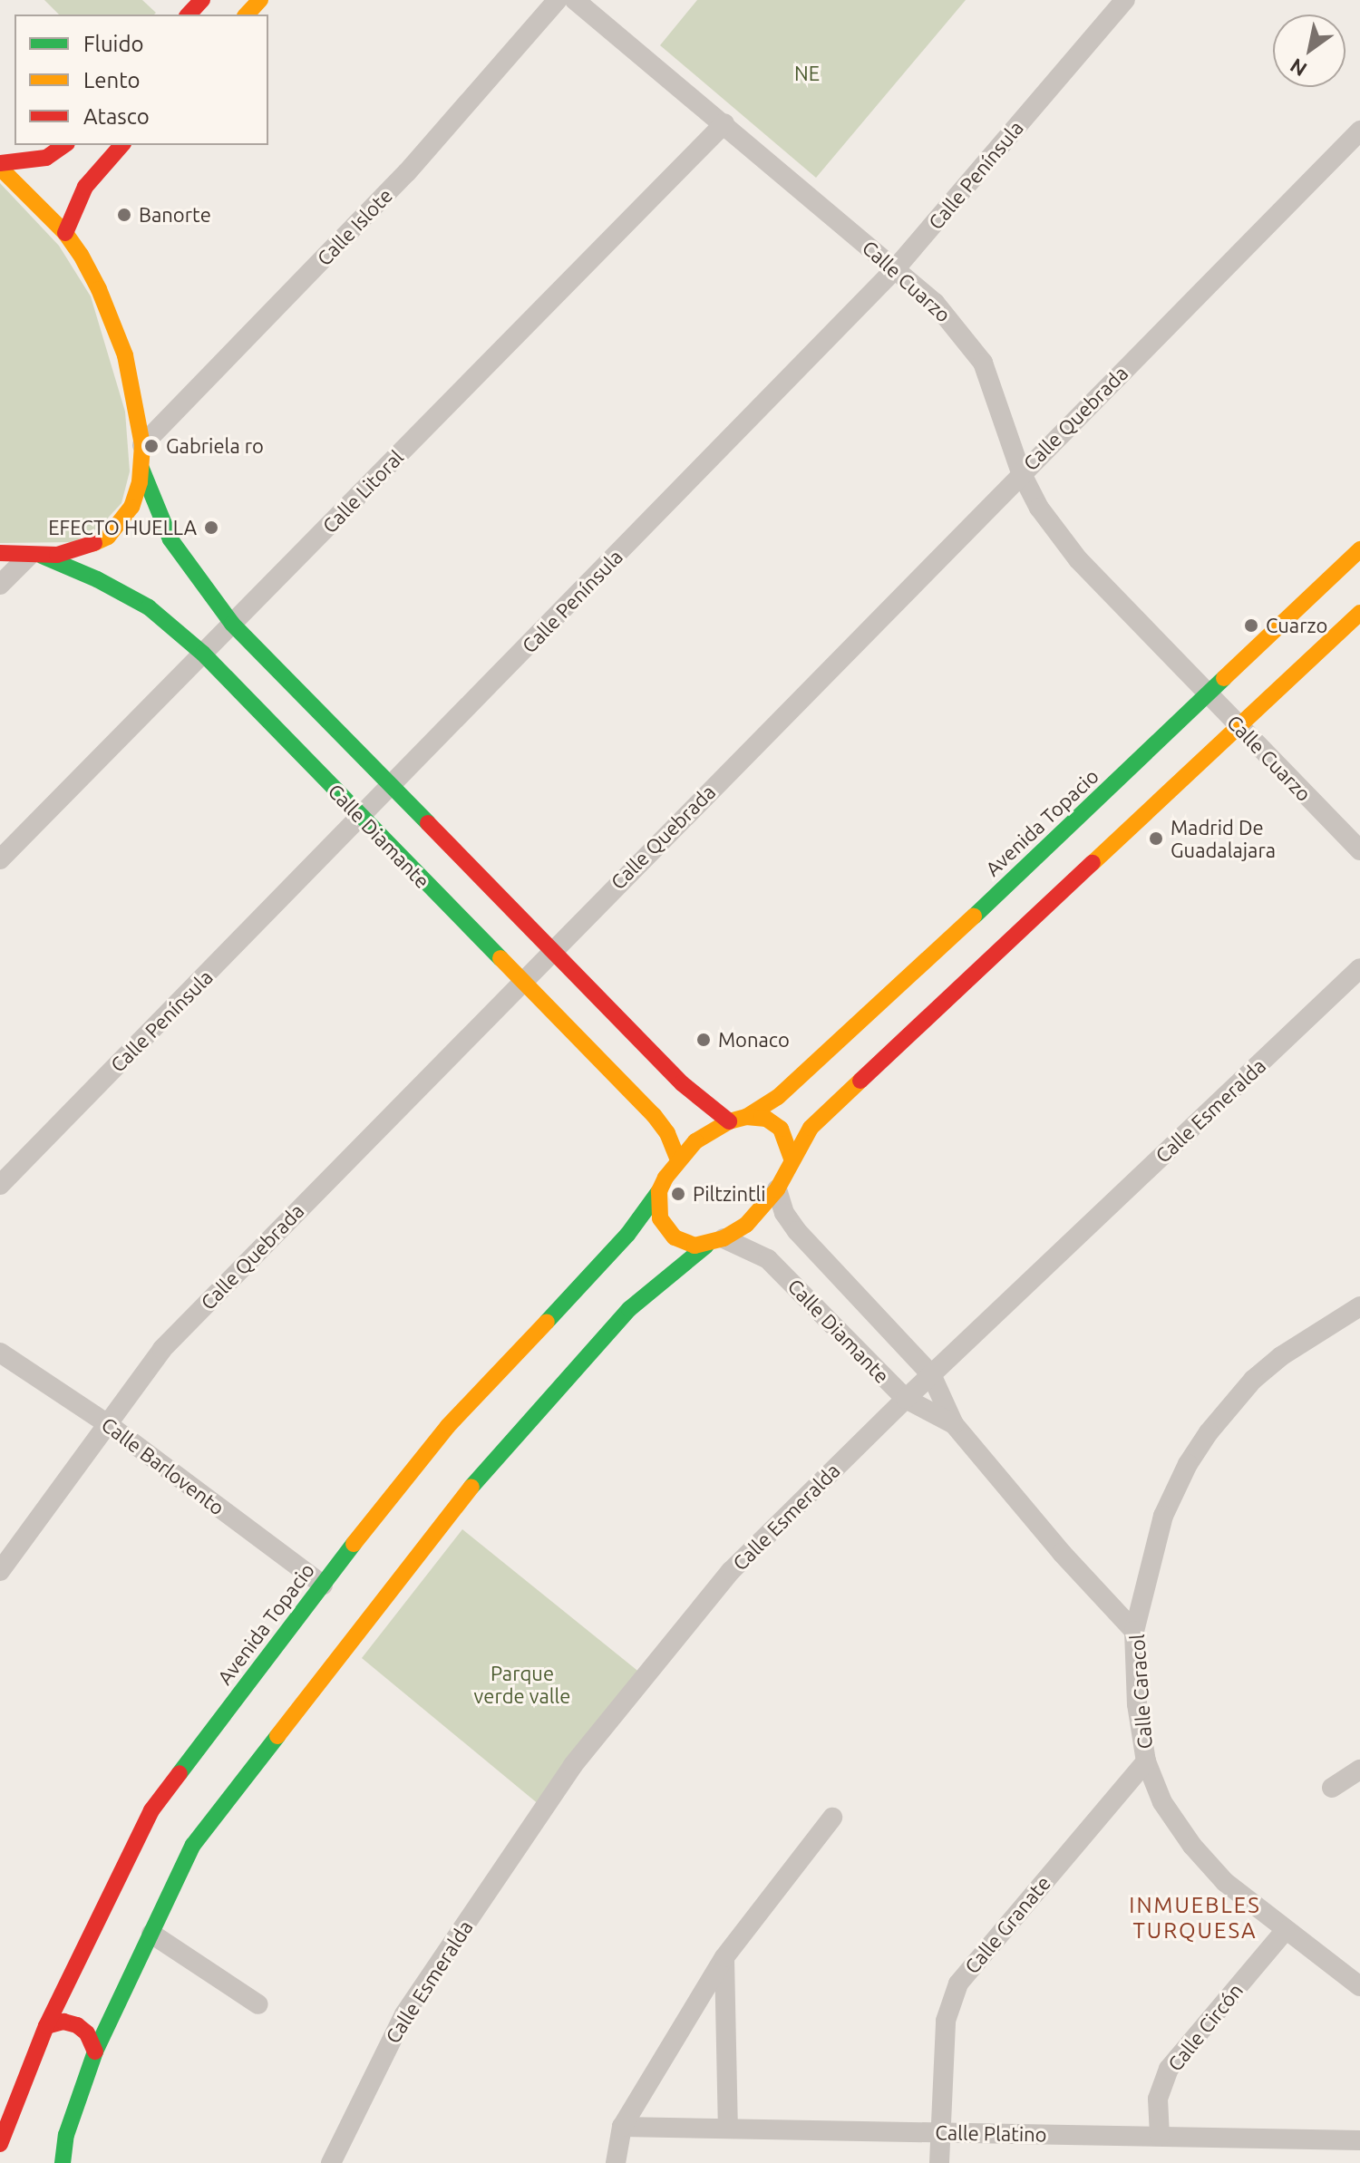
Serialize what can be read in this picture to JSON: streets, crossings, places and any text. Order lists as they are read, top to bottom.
{
  "streets": {
    "street": [
      "Calle Península",
      "Calle Islote",
      "Calle Cuarzo",
      "Calle Quebrada",
      "Calle Litoral",
      "Avenida Topacio",
      "Calle Diamante",
      "Calle Esmeralda",
      "Calle Barlovento",
      "Calle Caracol",
      "Calle Granate",
      "Calle Circón",
      "Calle Platino"
    ]
  },
  "crossings": [
    ["Calle Península", "Calle Cuarzo"],
    ["Calle Península", "Calle Diamante"],
    ["Calle Cuarzo", "Calle Quebrada"],
    ["Calle Cuarzo", "Calle Litoral"],
    ["Calle Cuarzo", "Avenida Topacio"],
    ["Calle Quebrada", "Calle Diamante"],
    ["Calle Quebrada", "Calle Barlovento"],
    ["Calle Litoral", "Calle Diamante"],
    ["Avenida Topacio", "Calle Diamante"],
    ["Avenida Topacio", "Calle Barlovento"],
    ["Calle Diamante", "Calle Esmeralda"],
    ["Calle Diamante", "Calle Caracol"],
    ["Calle Caracol", "Calle Granate"],
    ["Calle Caracol", "Calle Circón"],
    ["Calle Granate", "Calle Platino"],
    ["Calle Circón", "Calle Platino"]
  ],
  "districts": ["INMUEBLES TURQUESA"],
  "parks": ["NE", "Parque verde valle"],
  "places": [
    "Banorte",
    "Gabriela ro",
    "EFECTO HUELLA",
    "Cuarzo",
    "Madrid De Guadalajara",
    "Monaco",
    "Piltzintli"
  ],
  "legend": ["Fluido", "Lento", "Atasco"],
  "north": "bottom left"
}
